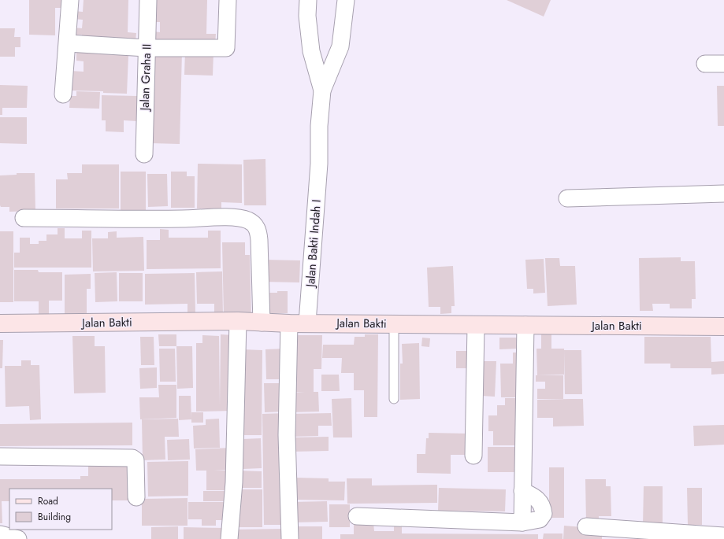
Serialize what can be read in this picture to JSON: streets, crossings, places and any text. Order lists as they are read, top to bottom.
{
  "streets": {
    "street": ["Jalan Graha II", "Jalan Bakti Indah I", "Jalan Bakti"]
  },
  "crossings": [
    ["Jalan Bakti Indah I", "Jalan Bakti"]
  ],
  "legend": ["Road", "Building"]
}
